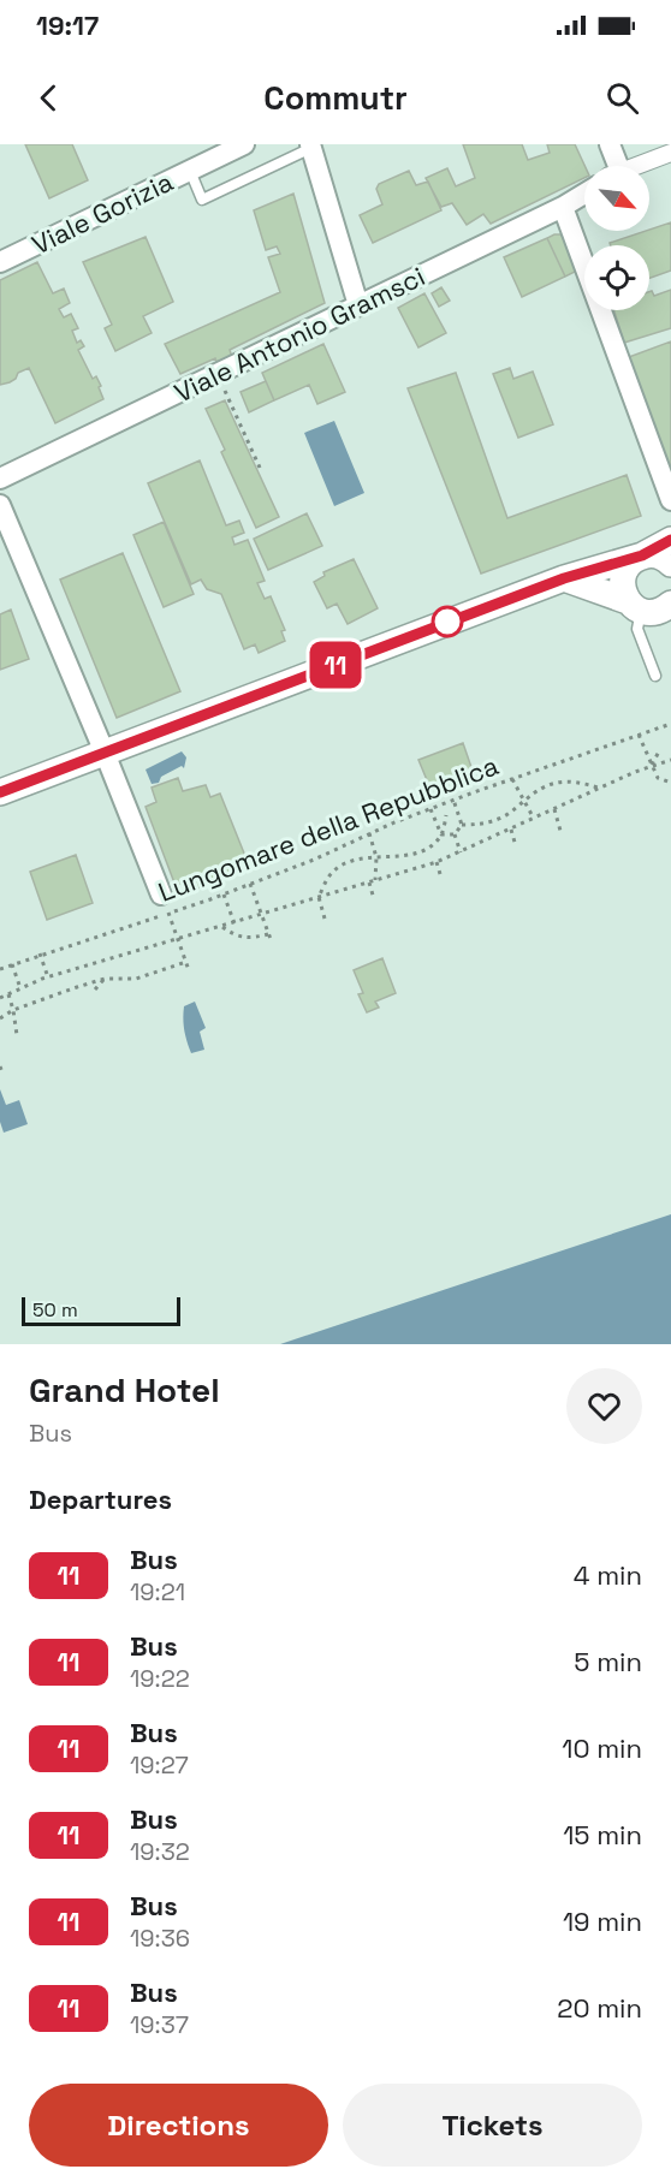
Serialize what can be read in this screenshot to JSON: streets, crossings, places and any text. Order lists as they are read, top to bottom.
{
  "streets": {
    "street": ["Viale Gorizia", "Viale Antonio Gramsci"],
    "path": ["Lungomare della Repubblica"]
  },
  "lines": ["bus line 11"],
  "scale_bar": "50 m",
  "north": "bottom right",
  "page": {
    "status": "19:17",
    "header": "Commutr",
    "on_map": "11",
    "scale": "50 m",
    "heading": [
      ["Grand Hotel", "Bus"],
      "Departures"
    ],
    "list": [
      {
        "mark": "11",
        "name": "Bus",
        "note": "19:21",
        "value": "4 min"
      },
      {
        "mark": "11",
        "name": "Bus",
        "note": "19:22",
        "value": "5 min"
      },
      {
        "mark": "11",
        "name": "Bus",
        "note": "19:27",
        "value": "10 min"
      },
      {
        "mark": "11",
        "name": "Bus",
        "note": "19:32",
        "value": "15 min"
      },
      {
        "mark": "11",
        "name": "Bus",
        "note": "19:36",
        "value": "19 min"
      },
      {
        "mark": "11",
        "name": "Bus",
        "note": "19:37",
        "value": "20 min"
      }
    ],
    "buttons": ["Directions", "Tickets"]
  }
}
